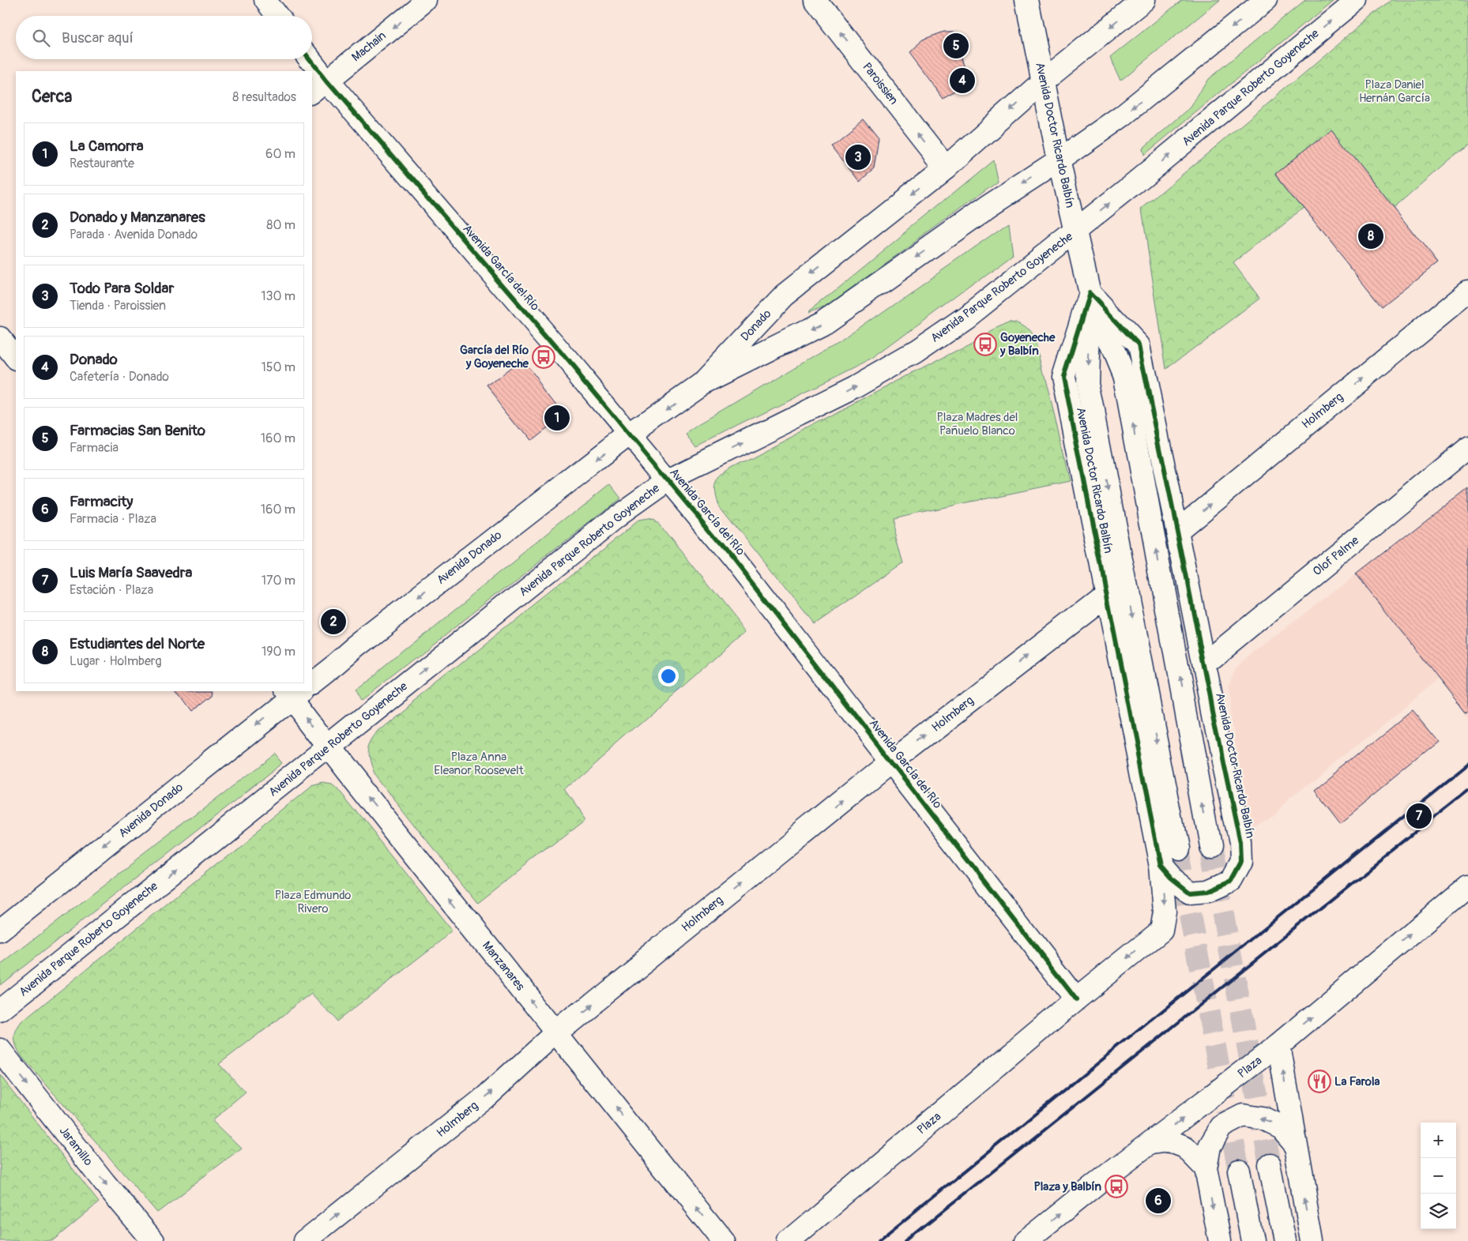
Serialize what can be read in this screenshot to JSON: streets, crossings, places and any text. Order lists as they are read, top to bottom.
{
  "streets": {
    "street": [
      "Machain",
      "Paroissien",
      "Avenida Parque Roberto Goyeneche",
      "Avenida Doctor Ricardo Balbín",
      "Avenida García del Río",
      "Donado",
      "Holmberg",
      "Olof Palme",
      "Avenida Donado",
      "Manzanares",
      "Plaza",
      "Jaramillo"
    ]
  },
  "crossings": [
    ["Machain", "Avenida García del Río"],
    ["Paroissien", "Donado"],
    ["Avenida Parque Roberto Goyeneche", "Avenida Doctor Ricardo Balbín"],
    ["Avenida Parque Roberto Goyeneche", "Avenida García del Río"],
    ["Avenida Parque Roberto Goyeneche", "Manzanares"],
    ["Avenida Doctor Ricardo Balbín", "Donado"],
    ["Avenida Doctor Ricardo Balbín", "Holmberg"],
    ["Avenida Doctor Ricardo Balbín", "Olof Palme"],
    ["Avenida Doctor Ricardo Balbín", "Plaza"],
    ["Avenida García del Río", "Holmberg"],
    ["Avenida García del Río", "Avenida Donado"],
    ["Avenida García del Río", "Plaza"],
    ["Holmberg", "Manzanares"],
    ["Avenida Donado", "Manzanares"]
  ],
  "one_way": [
    "Machain",
    "Paroissien",
    "Holmberg",
    "Avenida Donado",
    "Manzanares",
    "Jaramillo"
  ],
  "parks": [
    "Plaza Daniel Hernán García",
    "Plaza Madres del Pañuelo Blanco",
    "Plaza Anna Eleanor Roosevelt",
    "Plaza Edmundo Rivero"
  ],
  "places": {
    "bus stop": ["Goyeneche y Balbín", "García del Río y Goyeneche", "Plaza y Balbín"],
    "restaurant": ["La Farola"]
  },
  "page": {
    "search": "Buscar aquí",
    "pins": [
      "5",
      "4",
      "3",
      "8",
      "1",
      "2",
      "7",
      "6"
    ],
    "heading": ["Cerca", "8 resultados"],
    "list": [
      {
        "mark": "1",
        "name": "La Camorra",
        "note": "Restaurante",
        "value": "60 m"
      },
      {
        "mark": "2",
        "name": "Donado y Manzanares",
        "note": "Parada · Avenida Donado",
        "value": "80 m"
      },
      {
        "mark": "3",
        "name": "Todo Para Soldar",
        "note": "Tienda · Paroissien",
        "value": "130 m"
      },
      {
        "mark": "4",
        "name": "Donado",
        "note": "Cafetería · Donado",
        "value": "150 m"
      },
      {
        "mark": "5",
        "name": "Farmacias San Benito",
        "note": "Farmacia",
        "value": "160 m"
      },
      {
        "mark": "6",
        "name": "Farmacity",
        "note": "Farmacia · Plaza",
        "value": "160 m"
      },
      {
        "mark": "7",
        "name": "Luis María Saavedra",
        "note": "Estación · Plaza",
        "value": "170 m"
      },
      {
        "mark": "8",
        "name": "Estudiantes del Norte",
        "note": "Lugar · Holmberg",
        "value": "190 m"
      }
    ],
    "map_buttons": ["+", "−"]
  }
}
